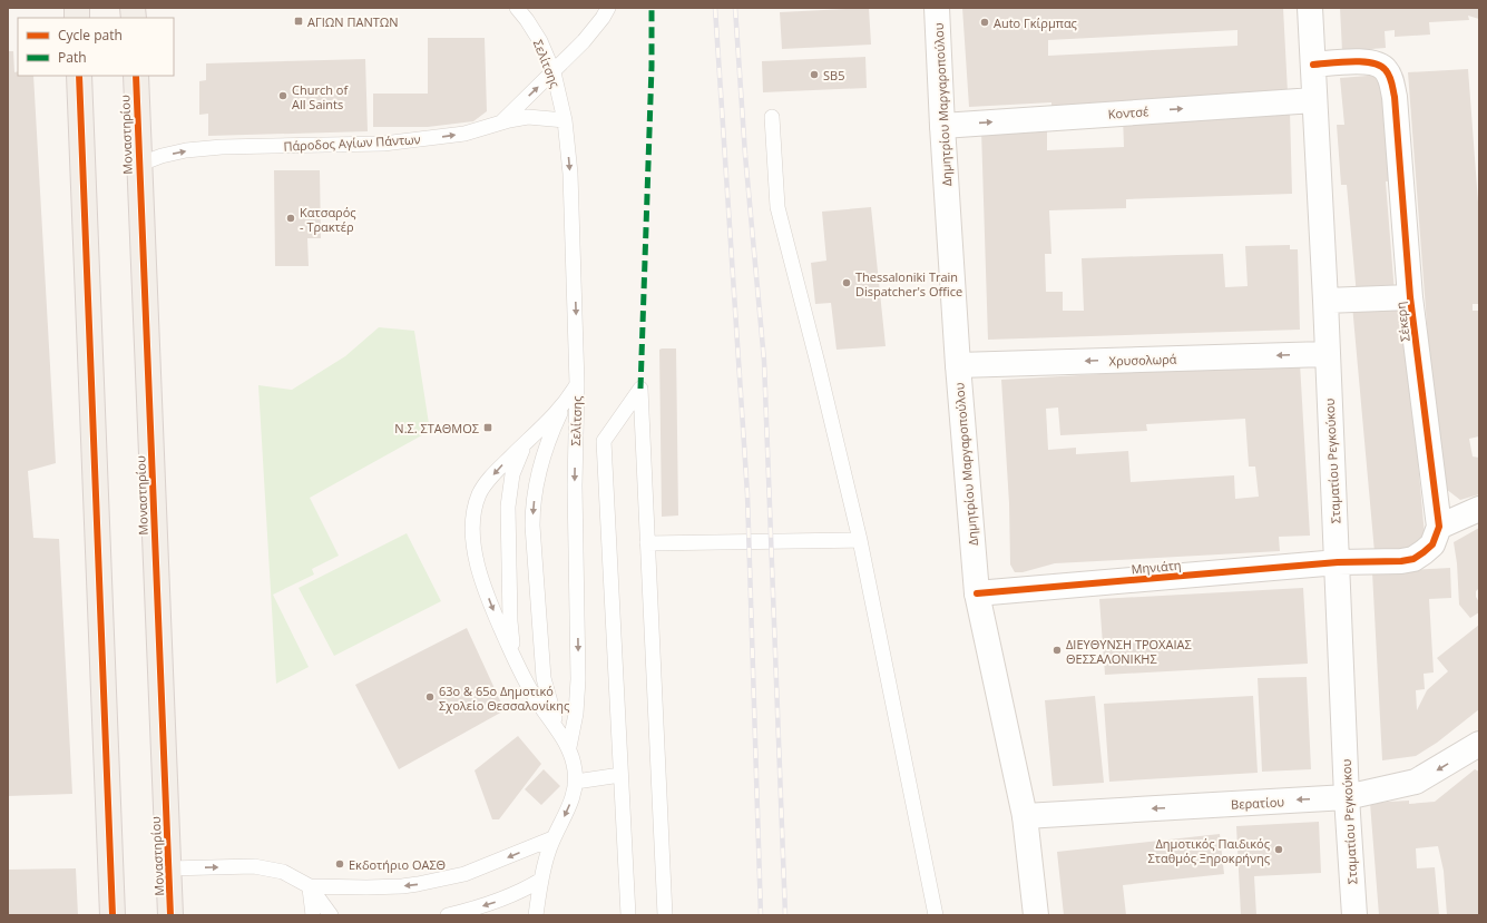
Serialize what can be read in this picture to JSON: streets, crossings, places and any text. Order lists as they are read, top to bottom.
{
  "streets": {
    "main road": ["Μοναστηρίου"],
    "street": [
      "Δημητρίου Μαργαροπούλου",
      "Κοντσέ",
      "Σέκερη",
      "Χρυσολωρά",
      "Σταματίου Ρεγκούκου",
      "Μηνιάτη",
      "Βερατίου"
    ],
    "lane": ["Σελίτσης", "Πάροδος Αγίων Πάντων"]
  },
  "crossings": [
    ["Σελίτσης", "Πάροδος Αγίων Πάντων"],
    ["Δημητρίου Μαργαροπούλου", "Κοντσέ"],
    ["Δημητρίου Μαργαροπούλου", "Χρυσολωρά"],
    ["Δημητρίου Μαργαροπούλου", "Μηνιάτη"],
    ["Δημητρίου Μαργαροπούλου", "Βερατίου"],
    ["Κοντσέ", "Σταματίου Ρεγκούκου"],
    ["Μοναστηρίου", "Πάροδος Αγίων Πάντων"],
    ["Σέκερη", "Σταματίου Ρεγκούκου"],
    ["Χρυσολωρά", "Σταματίου Ρεγκούκου"],
    ["Σταματίου Ρεγκούκου", "Μηνιάτη"],
    ["Σταματίου Ρεγκούκου", "Βερατίου"]
  ],
  "one_way": [
    "Κοντσέ",
    "Πάροδος Αγίων Πάντων",
    "Χρυσολωρά",
    "Βερατίου"
  ],
  "places": {
    "transit": ["ΑΓΙΩΝ ΠΑΝΤΩΝ", "Ν.Σ. ΣΤΑΘΜΟΣ"],
    "other": [
      "Auto Γκίρμπας",
      "SB5",
      "Church of All Saints",
      "Κατσαρός - Τρακτέρ",
      "Thessaloniki Train Dispatcher's Office",
      "ΔΙΕΥΘΥΝΣΗ ΤΡΟΧΑΙΑΣ ΘΕΣΣΑΛΟΝΙΚΗΣ",
      "63ο & 65o Δημοτικό Σχολείο Θεσσαλονίκης",
      "Δημοτικός Παιδικός Σταθμός Ξηροκρήνης",
      "Εκδοτήριο ΟΑΣΘ"
    ]
  },
  "legend": ["Cycle path", "Path"]
}
